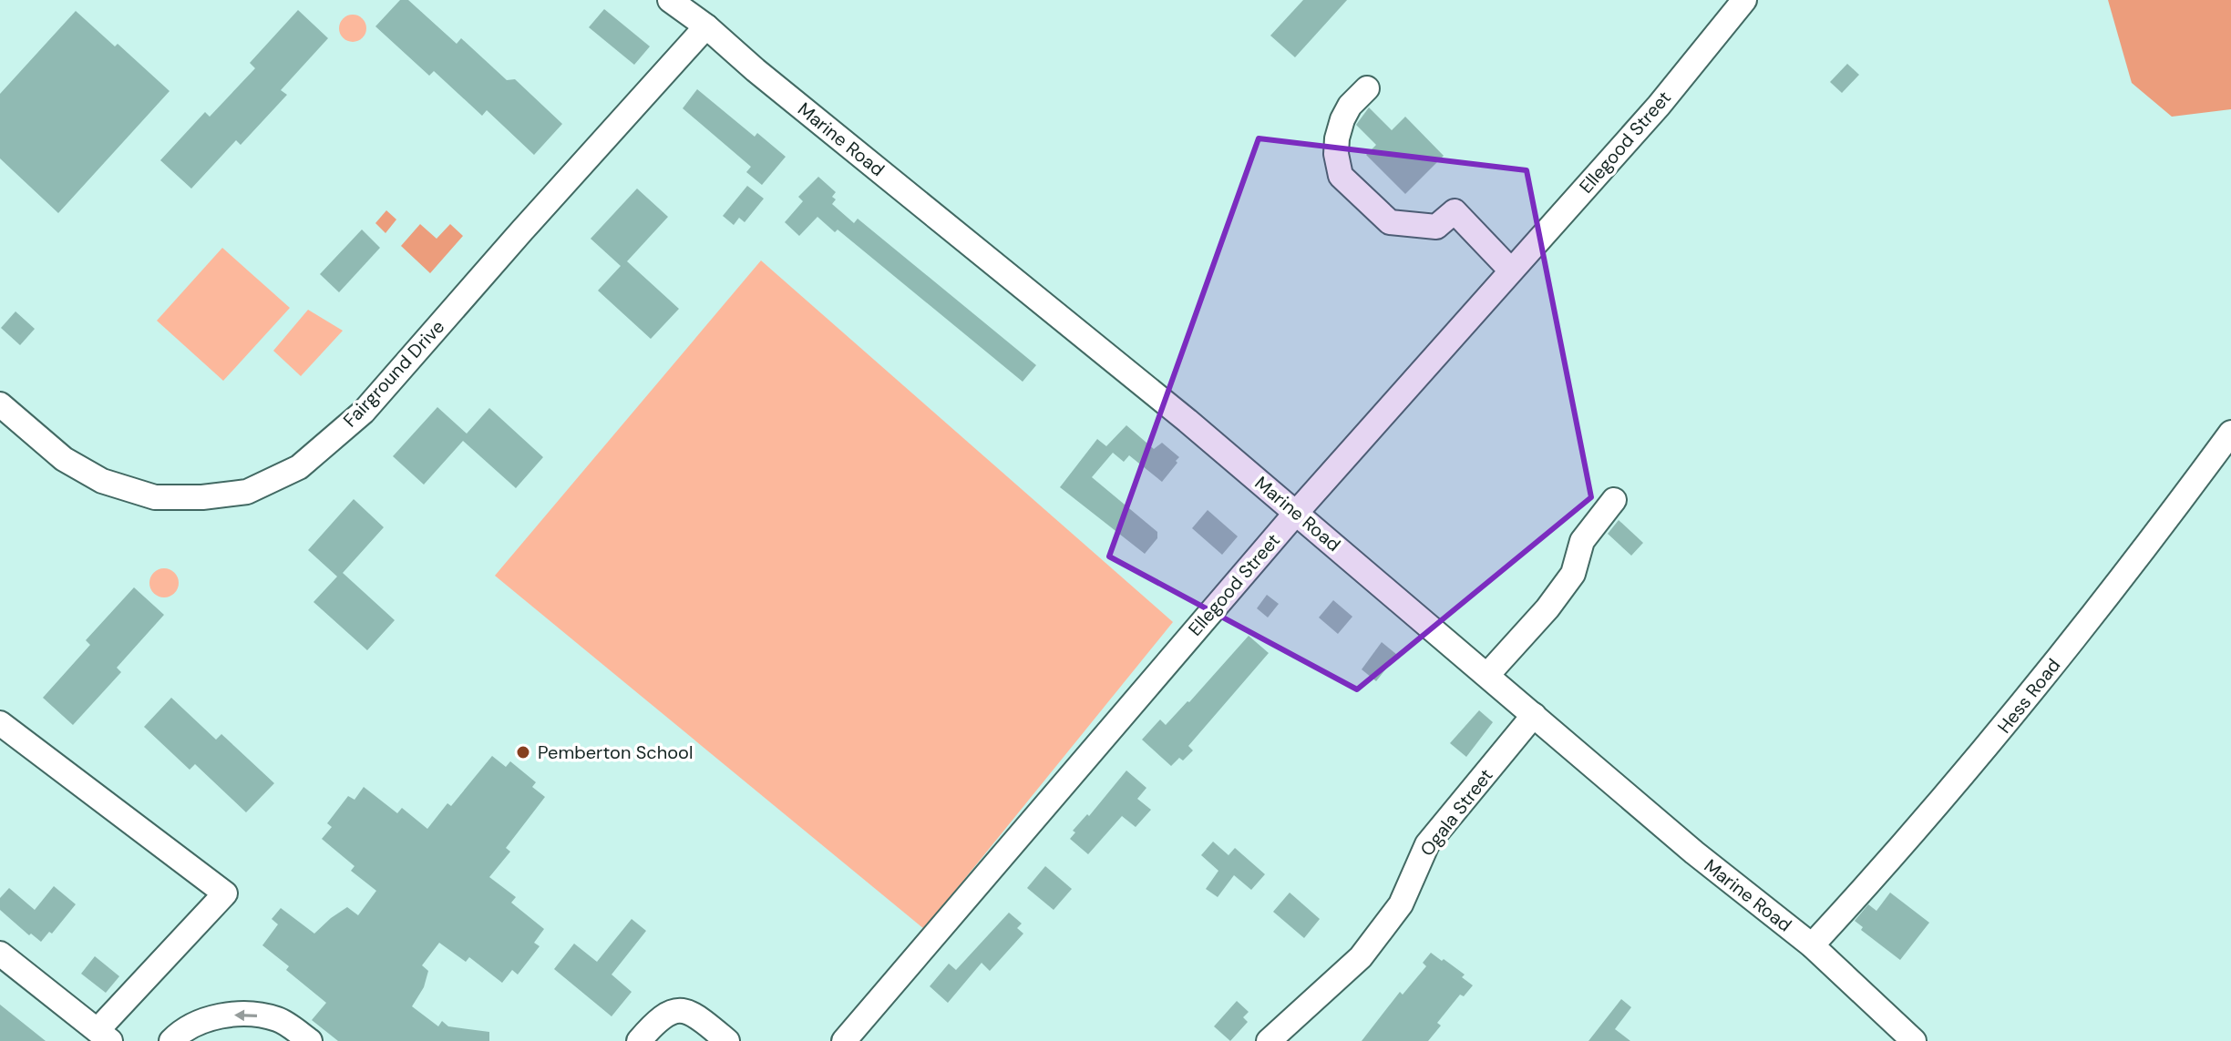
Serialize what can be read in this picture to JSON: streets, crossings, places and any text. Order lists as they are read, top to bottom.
{
  "streets": {
    "street": [
      "Marine Road",
      "Ellegood Street",
      "Fairground Drive",
      "Hess Road",
      "Ogala Street"
    ]
  },
  "crossings": [
    ["Marine Road", "Ellegood Street"],
    ["Marine Road", "Fairground Drive"],
    ["Marine Road", "Hess Road"],
    ["Marine Road", "Ogala Street"]
  ],
  "places": ["Pemberton School"]
}
